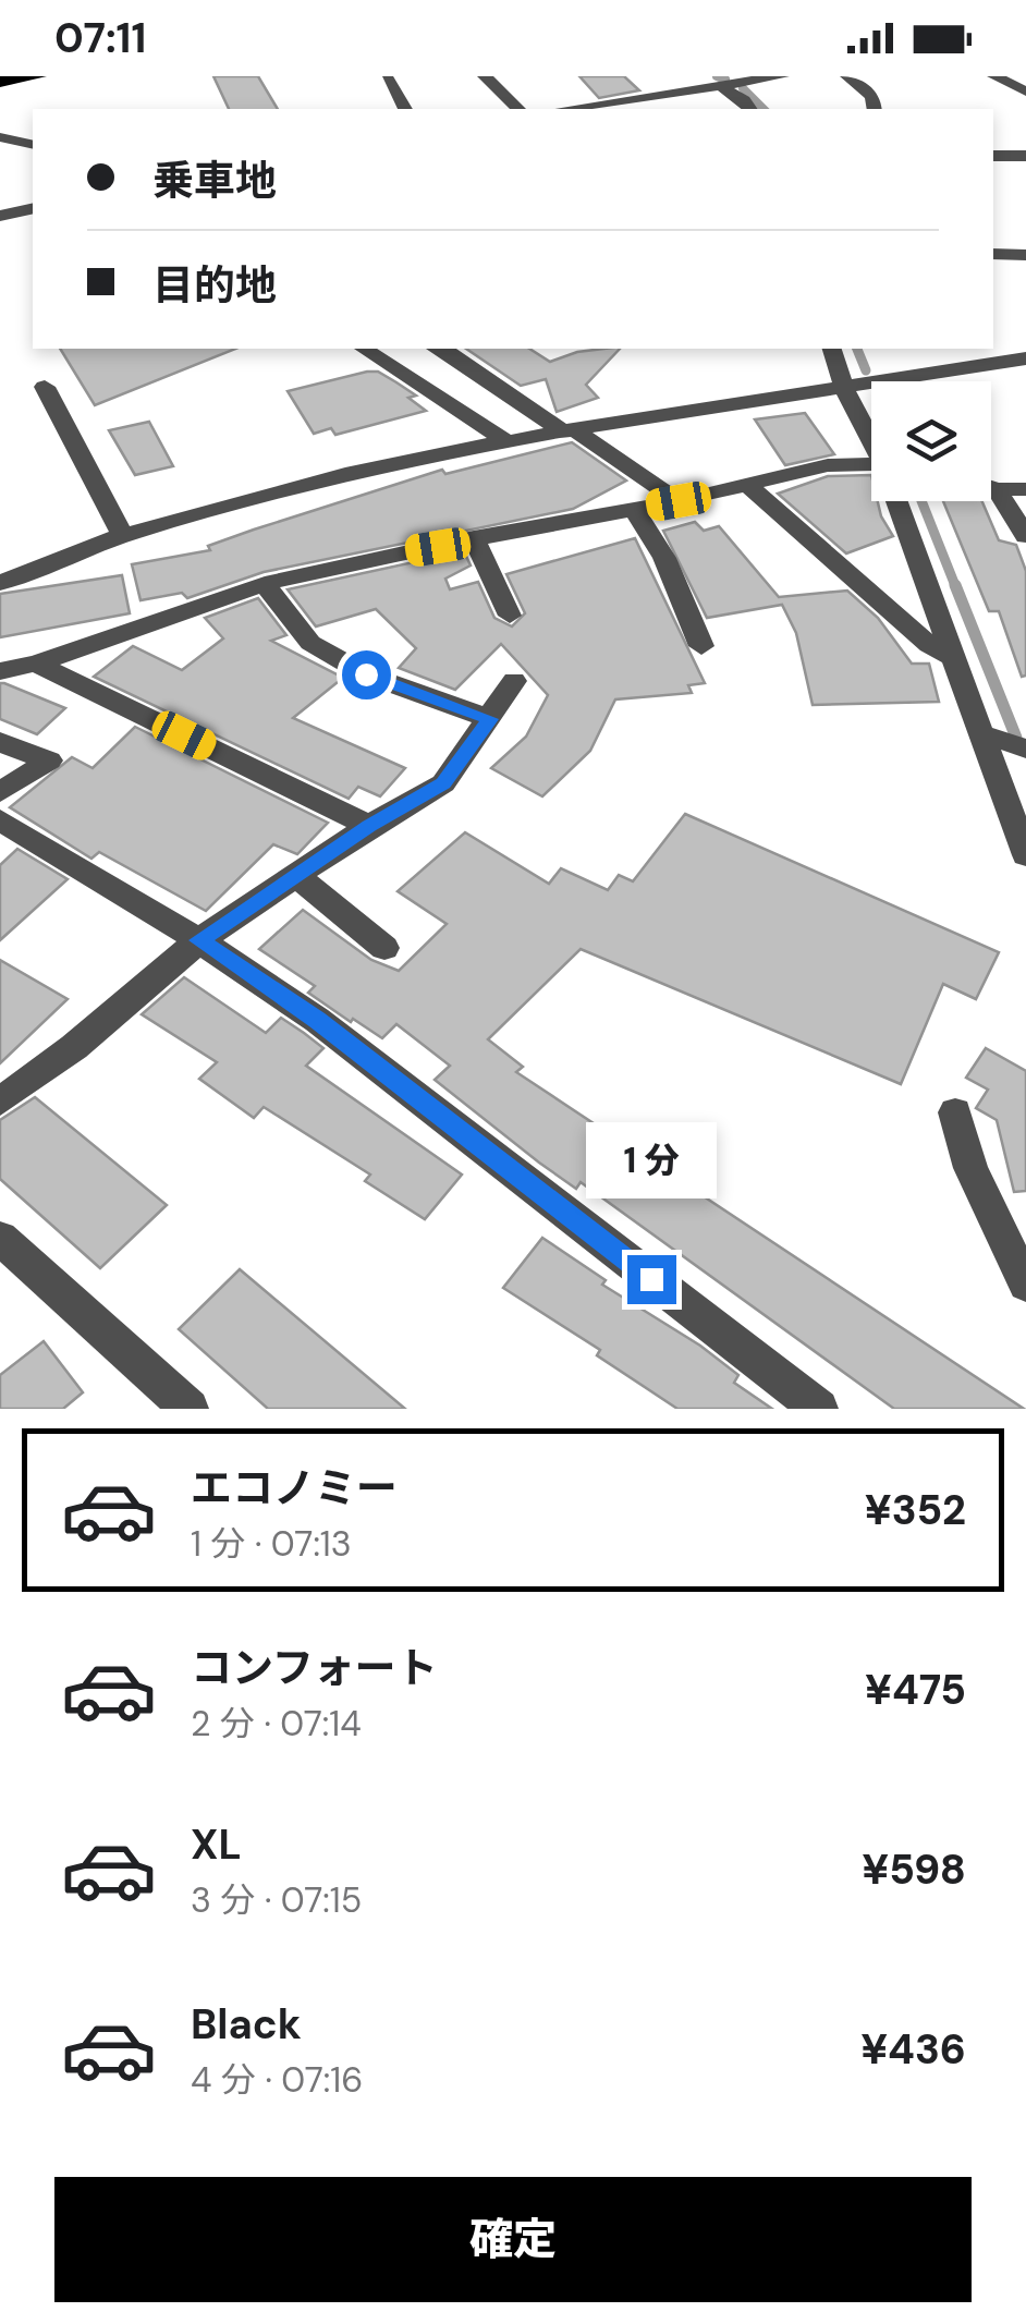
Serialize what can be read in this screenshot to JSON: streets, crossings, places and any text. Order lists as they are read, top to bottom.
{
  "page": {
    "status": "07:11",
    "banner": ["乗車地", "目的地"],
    "bubble": "1 分",
    "list": [
      {
        "name": "エコノミー",
        "note": "1 分 · 07:13",
        "value": "¥352"
      },
      {
        "name": "コンフォート",
        "note": "2 分 · 07:14",
        "value": "¥475"
      },
      {
        "name": "XL",
        "note": "3 分 · 07:15",
        "value": "¥598"
      },
      {
        "name": "Black",
        "note": "4 分 · 07:16",
        "value": "¥436"
      }
    ],
    "buttons": "確定"
  }
}
